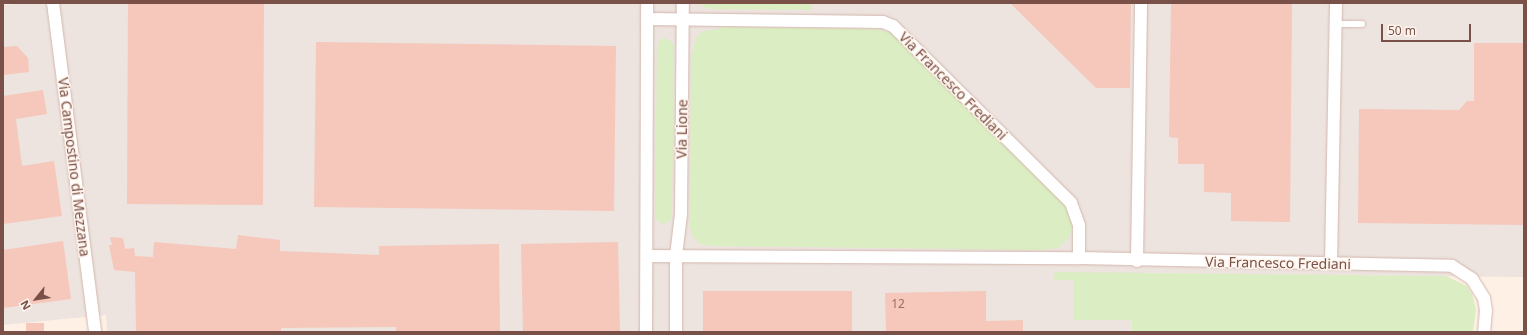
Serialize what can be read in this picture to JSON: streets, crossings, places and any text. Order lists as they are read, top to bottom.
{
  "streets": {
    "street": ["Via Francesco Frediani", "Via Lione", "Via Campostino di Mezzana"]
  },
  "crossings": [
    ["Via Francesco Frediani", "Via Lione"]
  ],
  "house_numbers": ["12"],
  "scale_bar": "50 m",
  "north": "bottom left"
}
